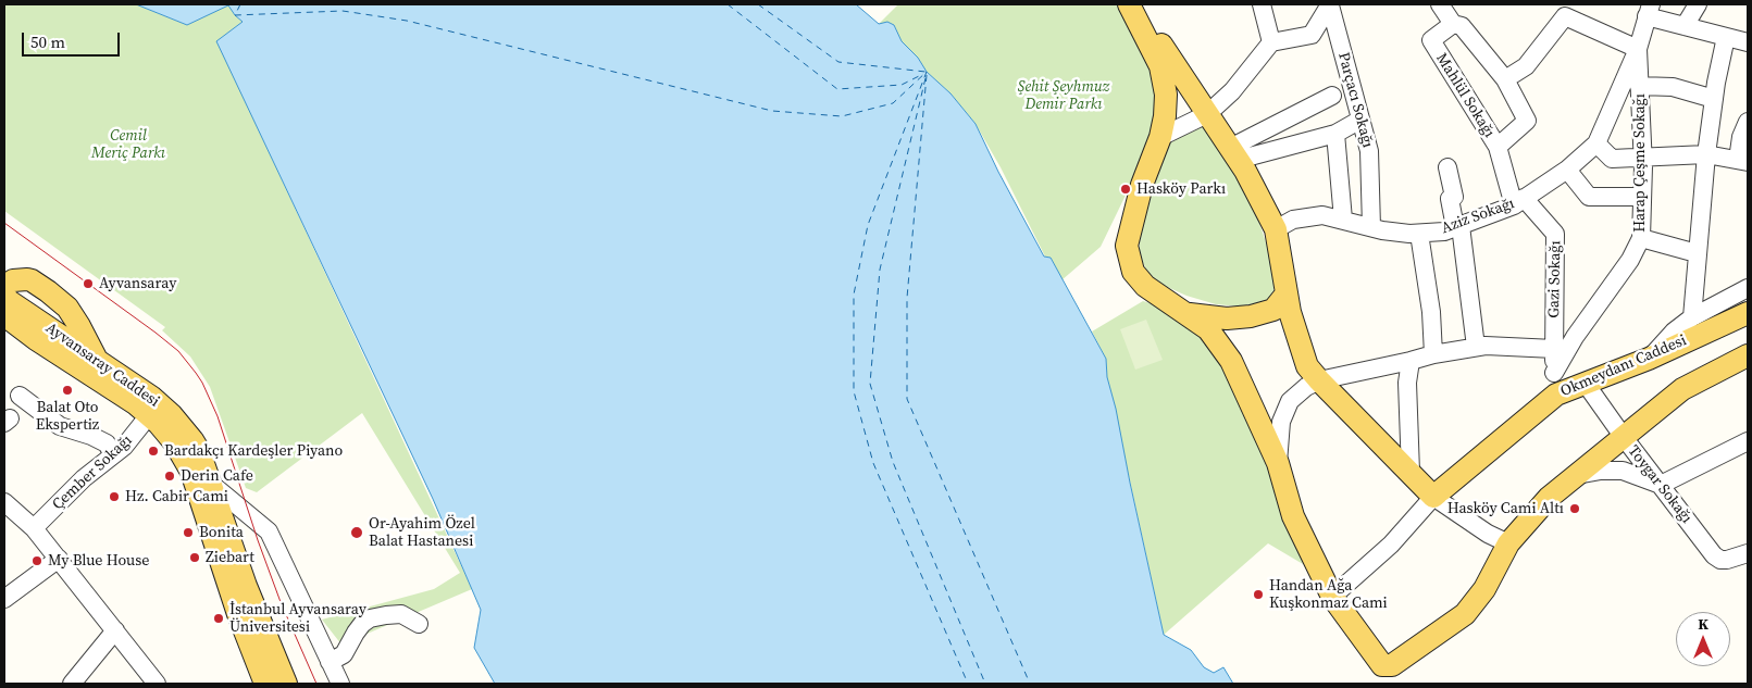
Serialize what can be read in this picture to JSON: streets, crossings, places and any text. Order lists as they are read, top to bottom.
{
  "streets": {
    "main road": ["Ayvansaray Caddesi", "Okmeydanı Caddesi"],
    "street": [
      "Mahlül Sokağı",
      "Parçacı Sokağı",
      "Harap Çeşme Sokağı",
      "Aziz Sokağı",
      "Gazi Sokağı",
      "Çember Sokağı",
      "Toygar Sokağı"
    ]
  },
  "crossings": [
    ["Parçacı Sokağı", "Aziz Sokağı"],
    ["Harap Çeşme Sokağı", "Aziz Sokağı"],
    ["Harap Çeşme Sokağı", "Gazi Sokağı"],
    ["Aziz Sokağı", "Gazi Sokağı"],
    ["Ayvansaray Caddesi", "Çember Sokağı"],
    ["Okmeydanı Caddesi", "Toygar Sokağı"]
  ],
  "parks": ["Şehit Şeyhmuz Demir Parkı", "Cemil Meriç Parkı"],
  "places": [
    "Hasköy Parkı",
    "Ayvansaray",
    "Balat Oto Ekspertiz",
    "Bardakçı Kardeşler Piyano",
    "Derin Cafe",
    "Hz. Cabir Cami",
    "Hasköy Cami Altı",
    "Bonita",
    "Or-Ayahim Özel Balat Hastanesi",
    "Ziebart",
    "My Blue House",
    "Handan Ağa Kuşkonmaz Cami",
    "İstanbul Ayvansaray Üniversitesi"
  ],
  "scale_bar": "50 m",
  "north": "top"
}
